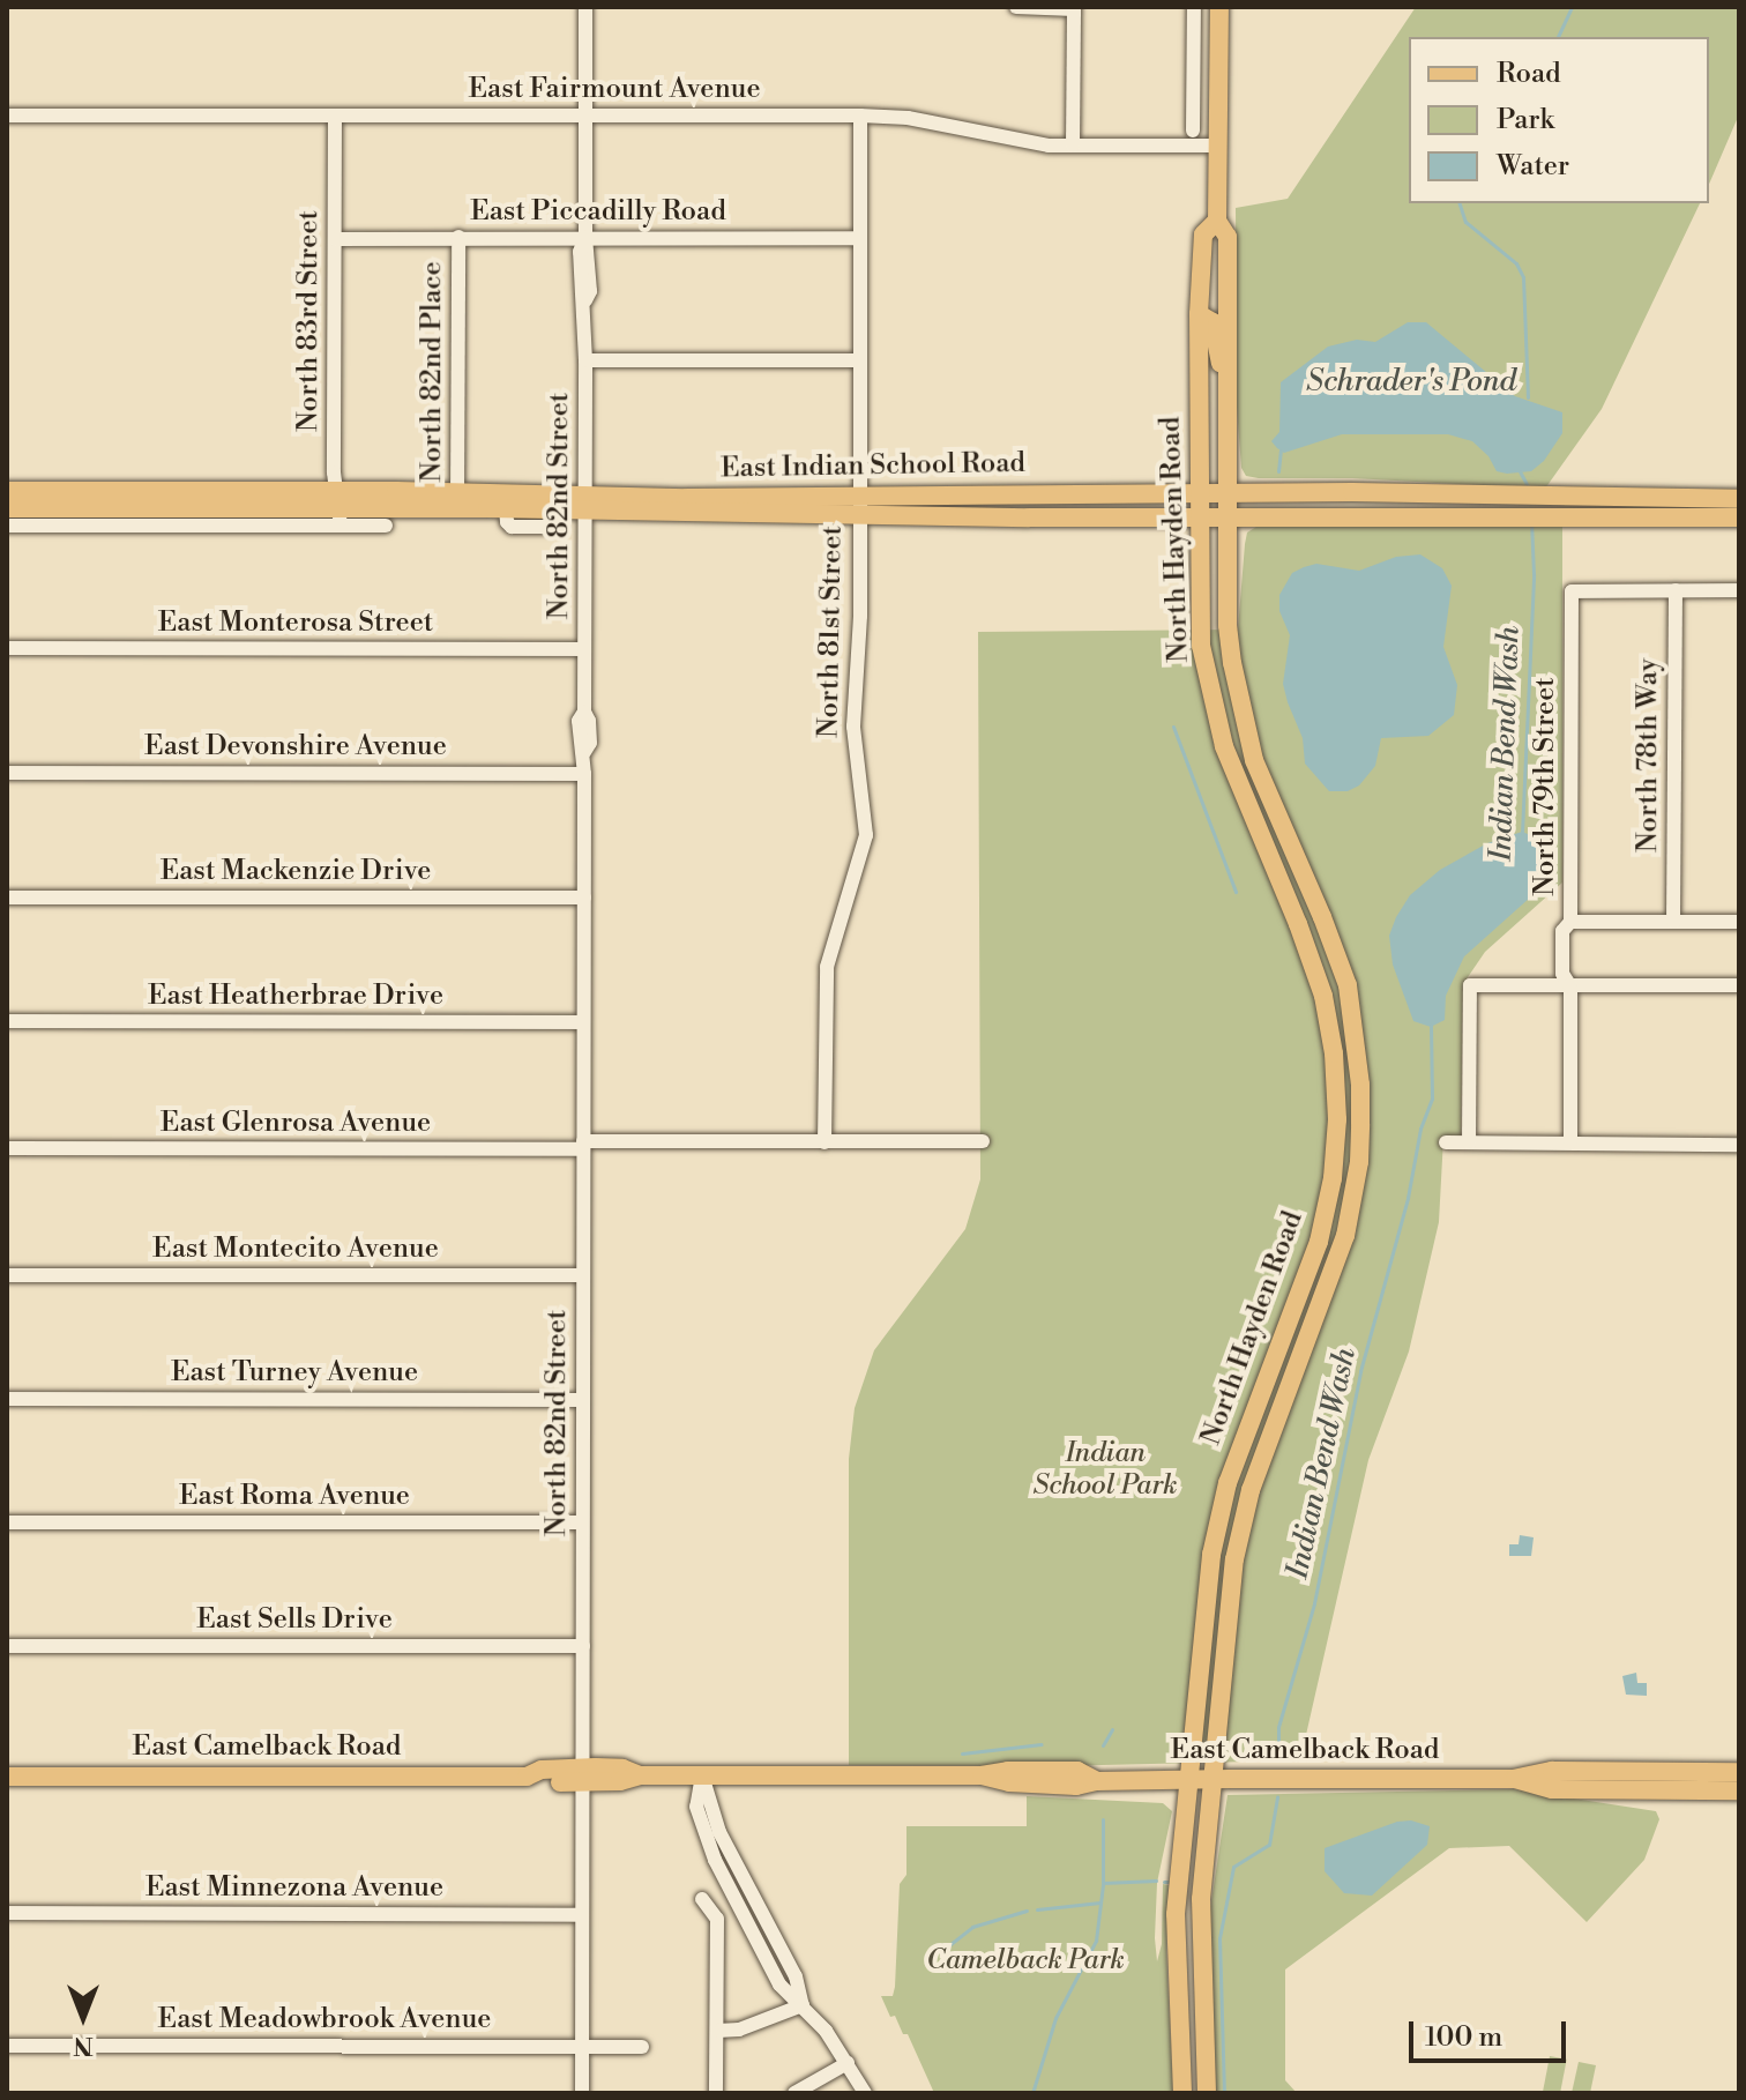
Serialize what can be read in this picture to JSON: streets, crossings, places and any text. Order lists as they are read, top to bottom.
{
  "streets": {
    "main road": ["East Indian School Road", "North Hayden Road", "East Camelback Road"],
    "street": [
      "East Fairmount Avenue",
      "East Piccadilly Road",
      "North 83rd Street",
      "North 82nd Place",
      "North 82nd Street",
      "East Monterosa Street",
      "North 81st Street",
      "East Devonshire Avenue",
      "North 78th Way",
      "North 79th Street",
      "East Mackenzie Drive",
      "East Heatherbrae Drive",
      "East Glenrosa Avenue",
      "East Montecito Avenue",
      "East Turney Avenue",
      "East Roma Avenue",
      "East Sells Drive",
      "East Minnezona Avenue",
      "East Meadowbrook Avenue"
    ]
  },
  "crossings": [
    ["East Fairmount Avenue", "North 83rd Street"],
    ["East Fairmount Avenue", "North 82nd Street"],
    ["East Fairmount Avenue", "North Hayden Road"],
    ["East Fairmount Avenue", "North 81st Street"],
    ["East Piccadilly Road", "North 83rd Street"],
    ["East Piccadilly Road", "North 82nd Place"],
    ["East Piccadilly Road", "North 82nd Street"],
    ["East Piccadilly Road", "North 81st Street"],
    ["North 83rd Street", "East Indian School Road"],
    ["North 82nd Place", "East Indian School Road"],
    ["East Indian School Road", "North 82nd Street"],
    ["East Indian School Road", "North Hayden Road"],
    ["East Indian School Road", "North 81st Street"],
    ["North 82nd Street", "East Monterosa Street"],
    ["North 82nd Street", "East Devonshire Avenue"],
    ["North 82nd Street", "East Mackenzie Drive"],
    ["North 82nd Street", "East Heatherbrae Drive"],
    ["North 82nd Street", "East Glenrosa Avenue"],
    ["North 82nd Street", "East Montecito Avenue"],
    ["North 82nd Street", "East Turney Avenue"],
    ["North 82nd Street", "East Roma Avenue"],
    ["North 82nd Street", "East Sells Drive"],
    ["North 82nd Street", "East Camelback Road"],
    ["North 82nd Street", "East Minnezona Avenue"],
    ["North 82nd Street", "East Meadowbrook Avenue"],
    ["North Hayden Road", "East Camelback Road"],
    ["North 81st Street", "East Glenrosa Avenue"],
    ["North 78th Way", "North 79th Street"]
  ],
  "water": ["Schrader's Pond", "Indian Bend Wash"],
  "parks": ["Indian School Park", "Camelback Park"],
  "legend": ["Road", "Park", "Water"],
  "scale_bar": "100 m",
  "north": "bottom"
}
